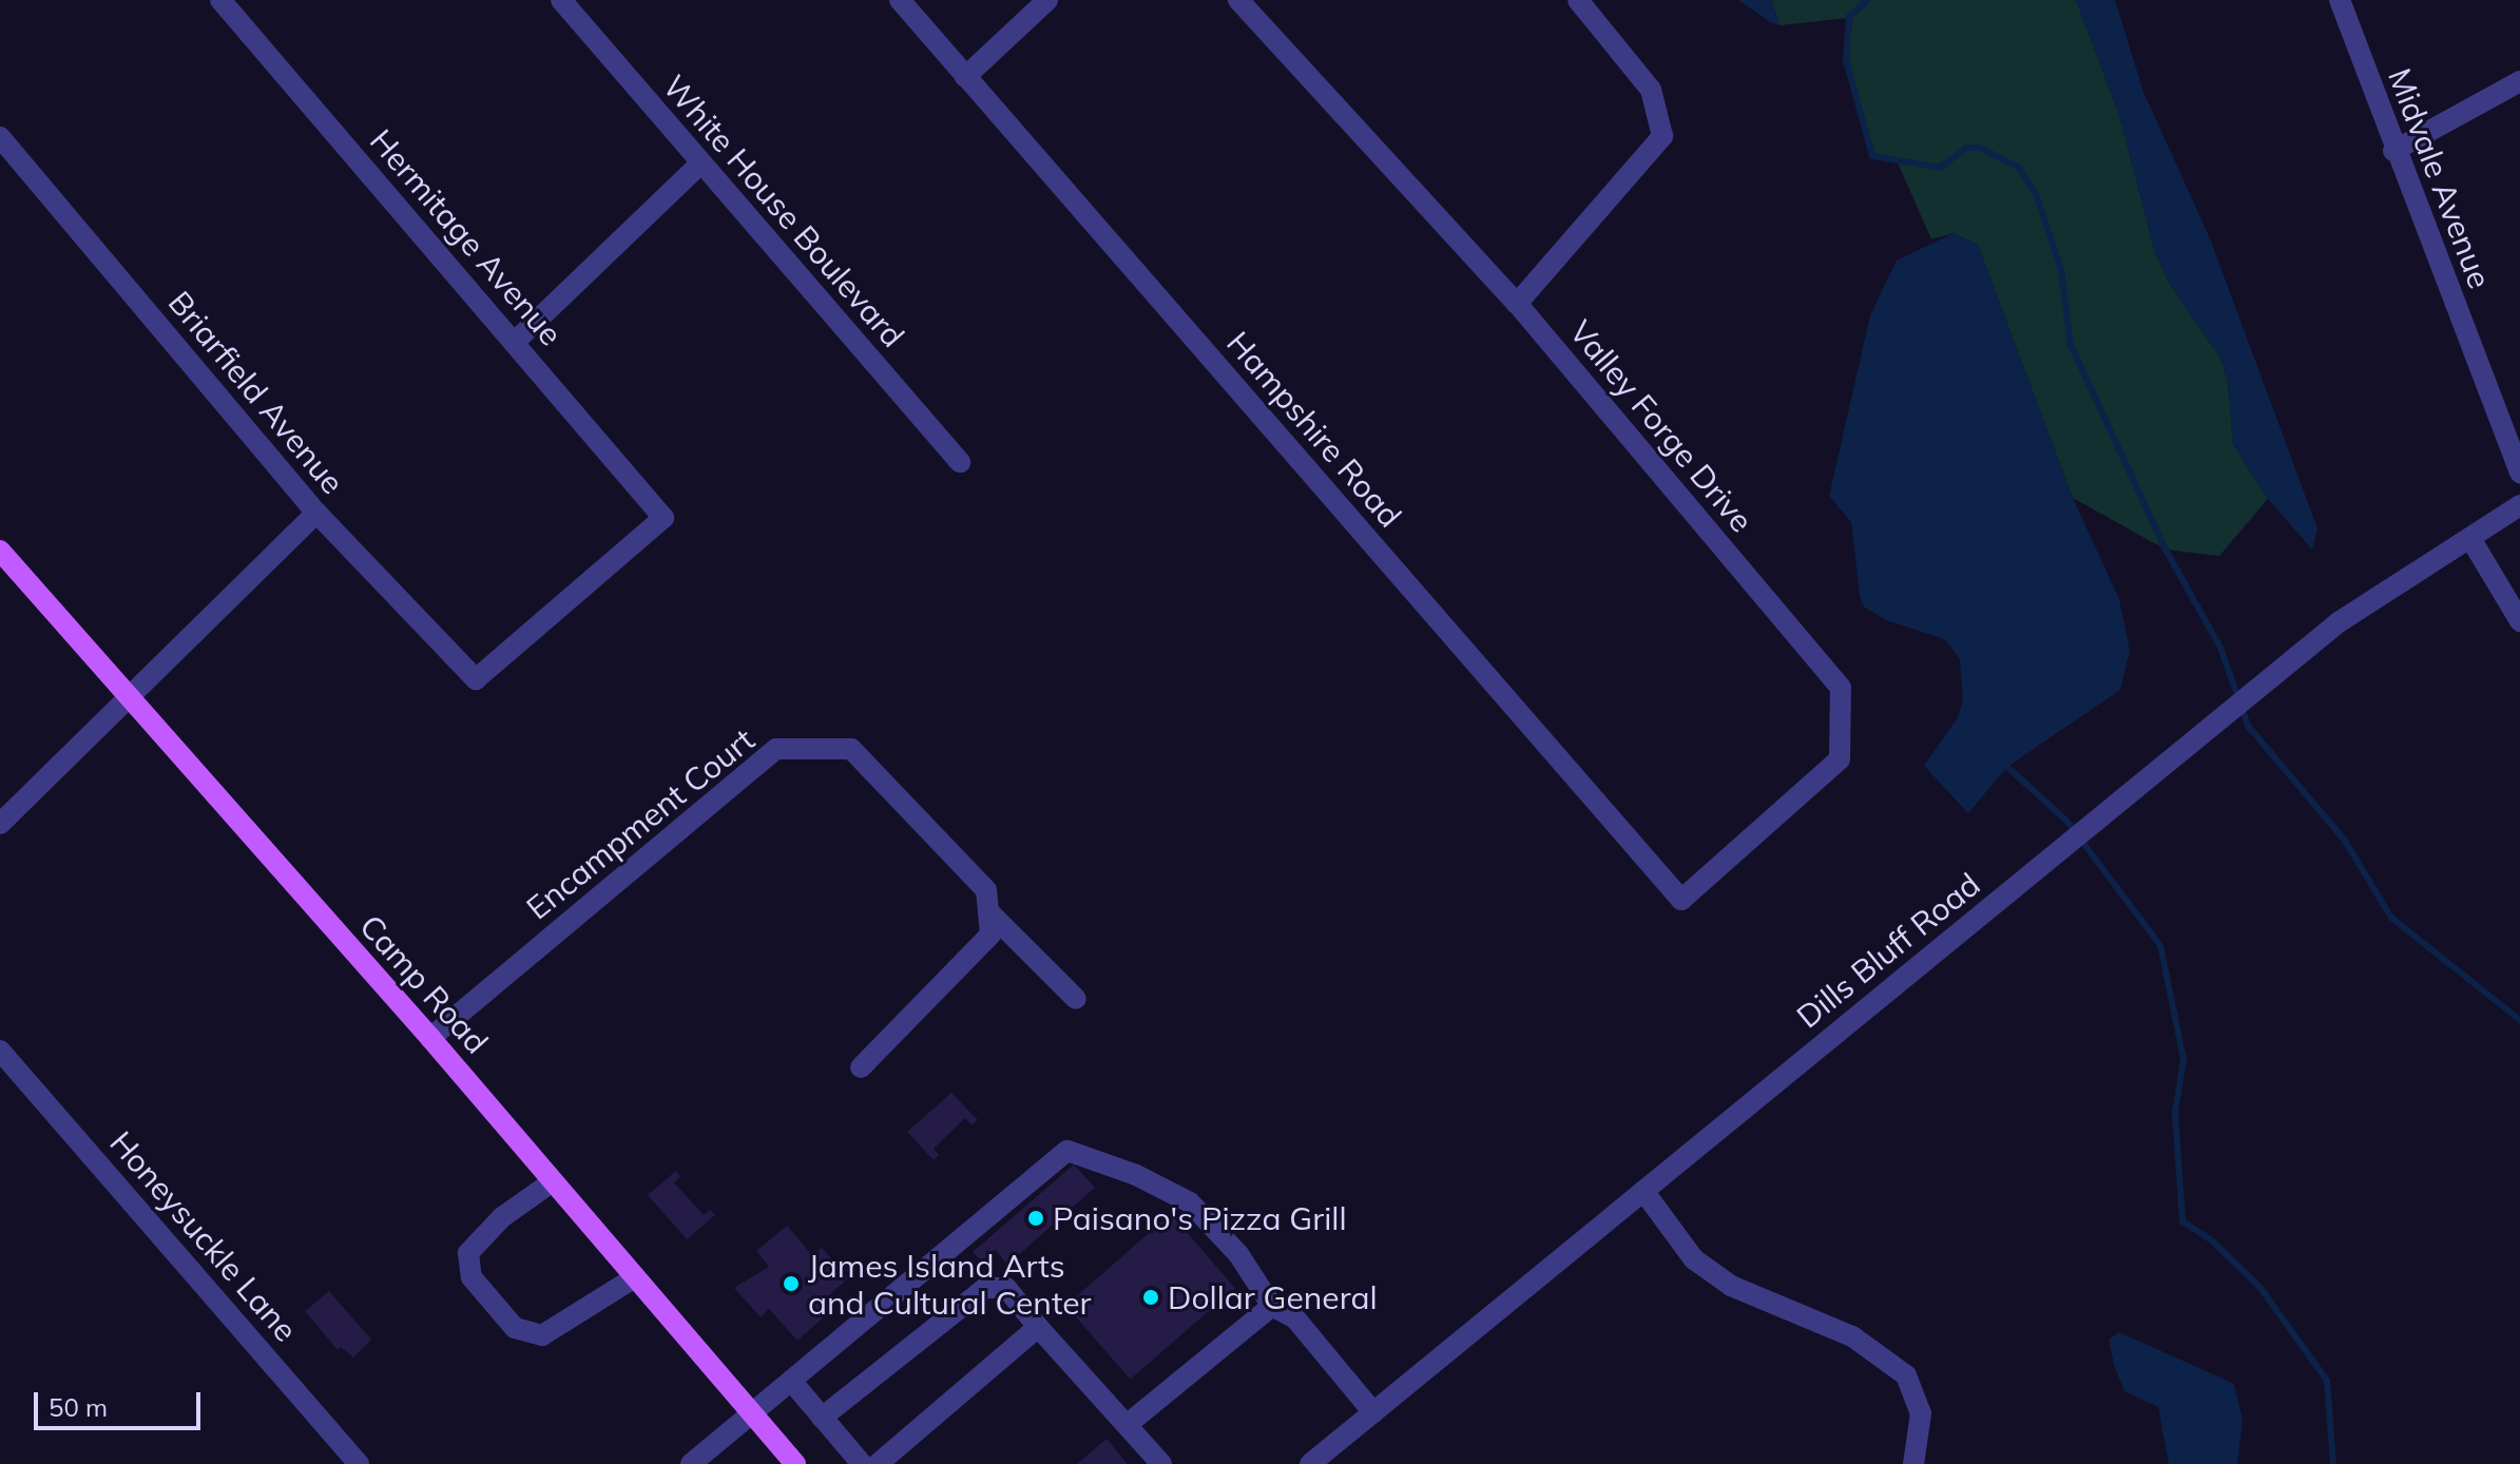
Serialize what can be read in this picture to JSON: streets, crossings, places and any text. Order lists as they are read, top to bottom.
{
  "streets": {
    "main road": ["Camp Road"],
    "street": [
      "Midvale Avenue",
      "White House Boulevard",
      "Hermitage Avenue",
      "Briarfield Avenue",
      "Valley Forge Drive",
      "Hampshire Road",
      "Encampment Court",
      "Dills Bluff Road",
      "Honeysuckle Lane"
    ]
  },
  "crossings": [
    ["Hermitage Avenue", "Briarfield Avenue"],
    ["Valley Forge Drive", "Hampshire Road"],
    ["Encampment Court", "Camp Road"]
  ],
  "places": ["Paisano's Pizza Grill", "James Island Arts and Cultural Center", "Dollar General"],
  "scale_bar": "50 m"
}
